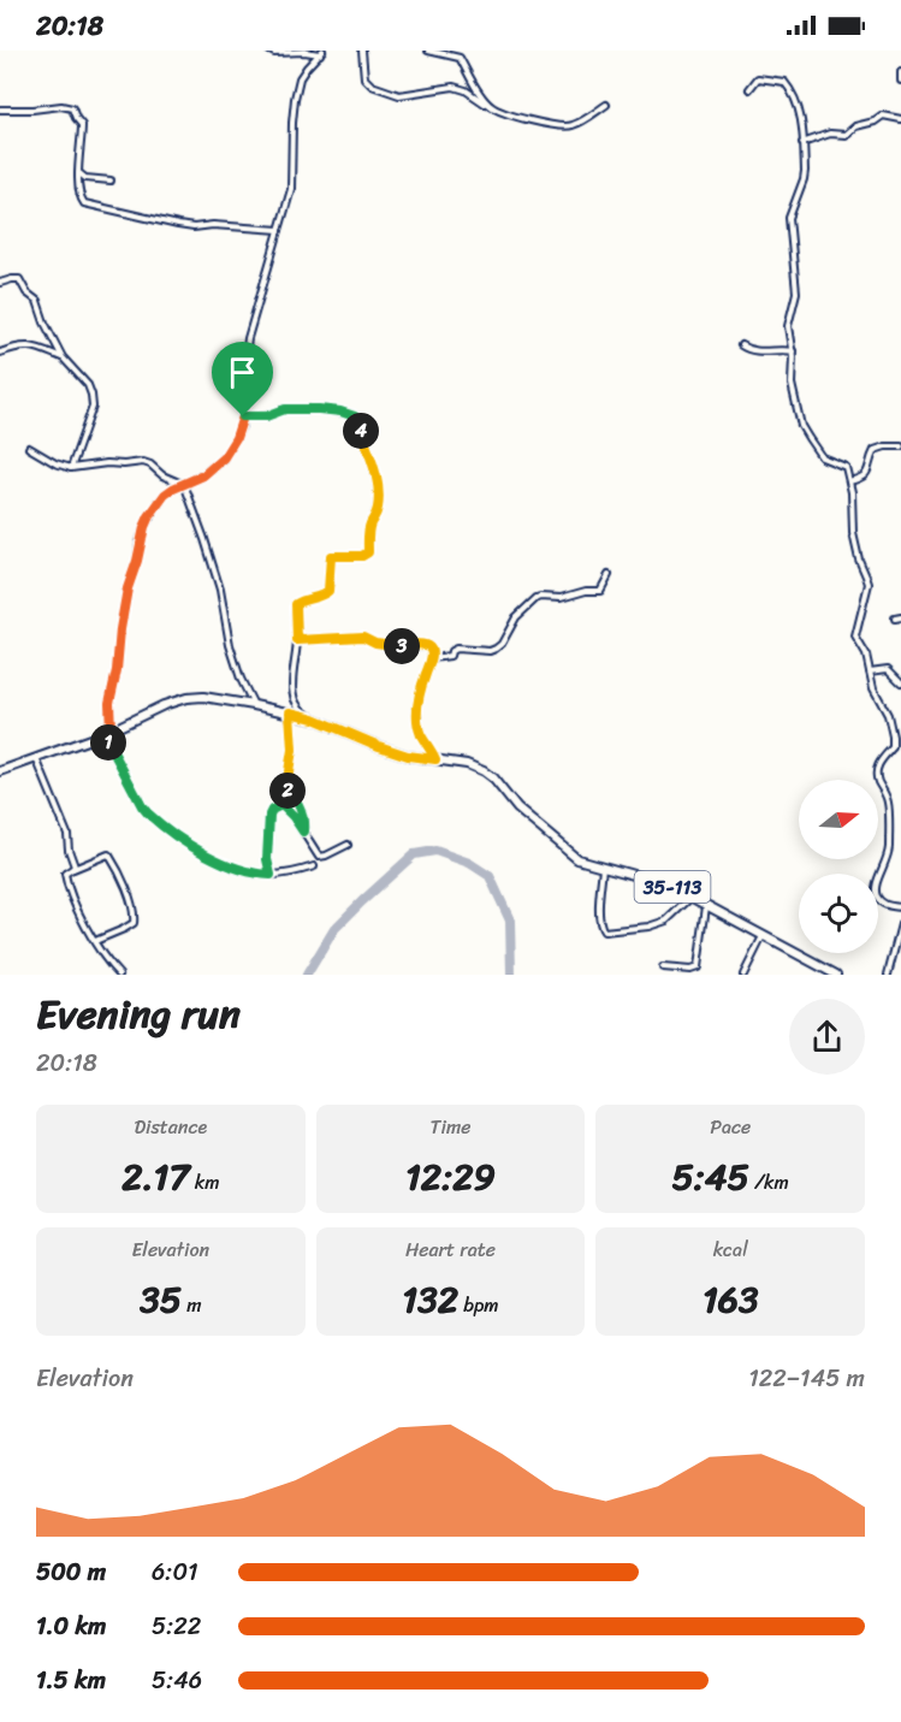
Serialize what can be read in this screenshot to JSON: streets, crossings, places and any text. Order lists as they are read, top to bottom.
{
  "streets": {
    "main road": ["35-113"]
  },
  "north": "right",
  "page": {
    "status": "20:18",
    "pins": [
      "4",
      "3",
      "1",
      "2"
    ],
    "heading": ["Evening run", "20:18"],
    "stats": [
      ["Distance", "2.17 km"],
      ["Time", "12:29"],
      ["Pace", "5:45 /km"],
      ["Elevation", "35 m"],
      ["Heart rate", "132 bpm"],
      ["kcal", "163"]
    ],
    "chart": ["Elevation", "122–145 m"],
    "list": [
      {
        "name": "500 m",
        "note": "6:01"
      },
      {
        "name": "1.0 km",
        "note": "5:22"
      },
      {
        "name": "1.5 km",
        "note": "5:46"
      }
    ]
  }
}
